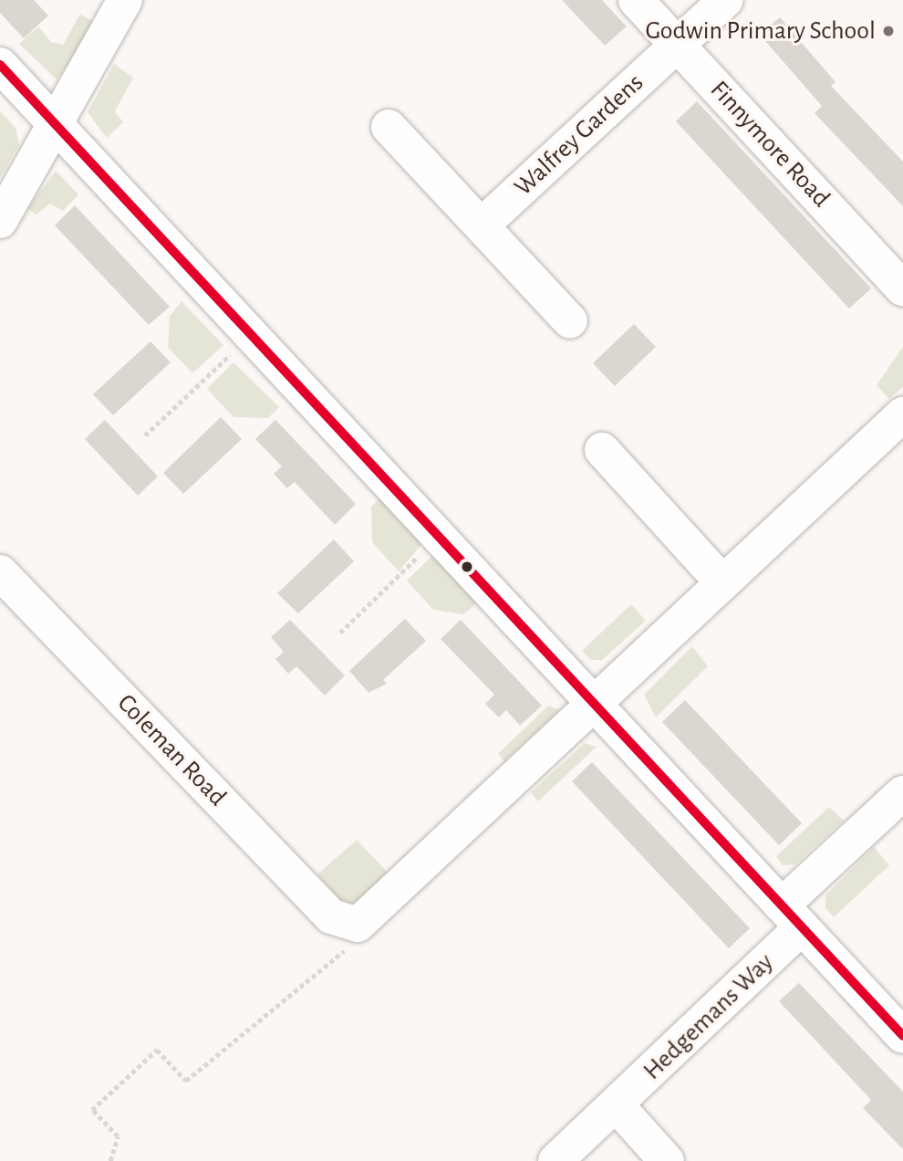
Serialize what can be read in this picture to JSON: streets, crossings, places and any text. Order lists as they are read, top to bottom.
{
  "streets": {
    "street": [
      "Walfrey Gardens",
      "Finnymore Road",
      "Coleman Road",
      "Hedgemans Way"
    ]
  },
  "crossings": [
    ["Walfrey Gardens", "Finnymore Road"]
  ],
  "places": ["Godwin Primary School"]
}
